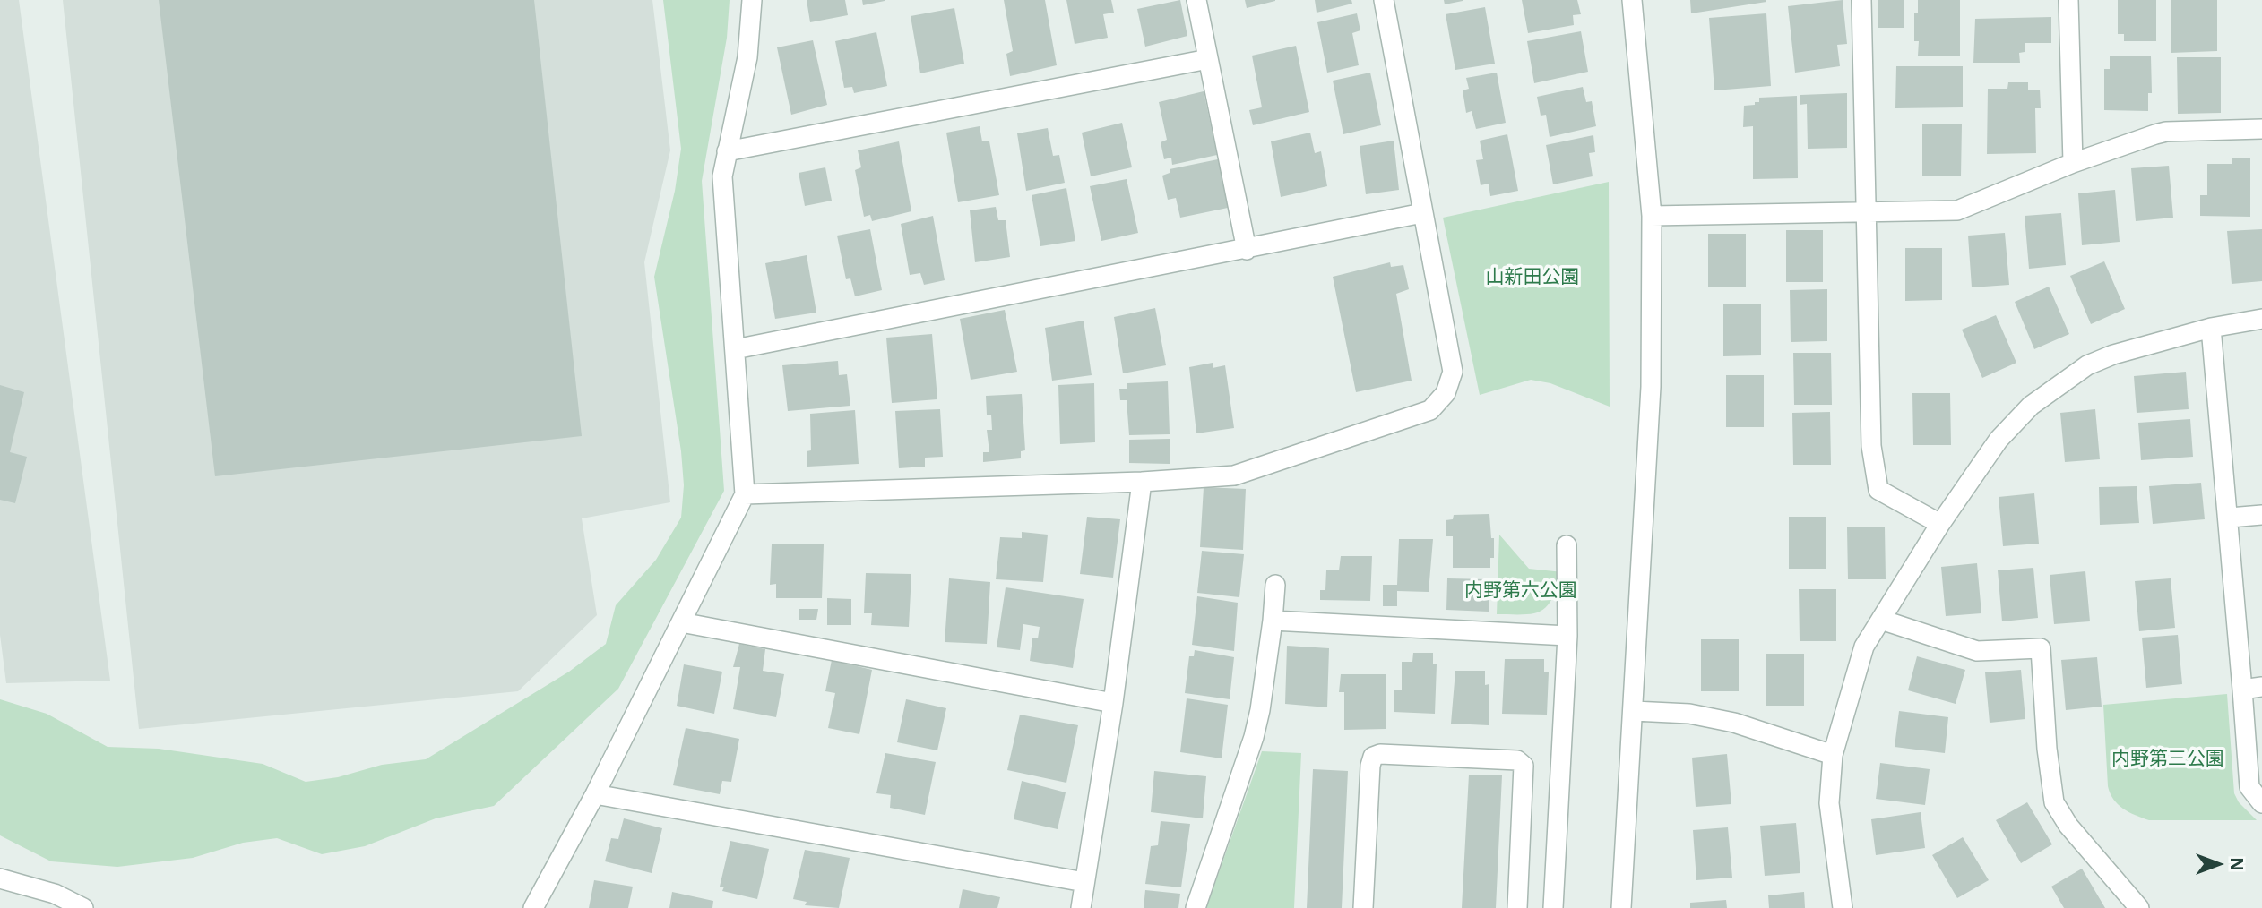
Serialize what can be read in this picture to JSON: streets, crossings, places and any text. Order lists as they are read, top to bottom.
{
  "parks": ["山新田公園", "内野第六公園", "内野第三公園"],
  "north": "right"
}
